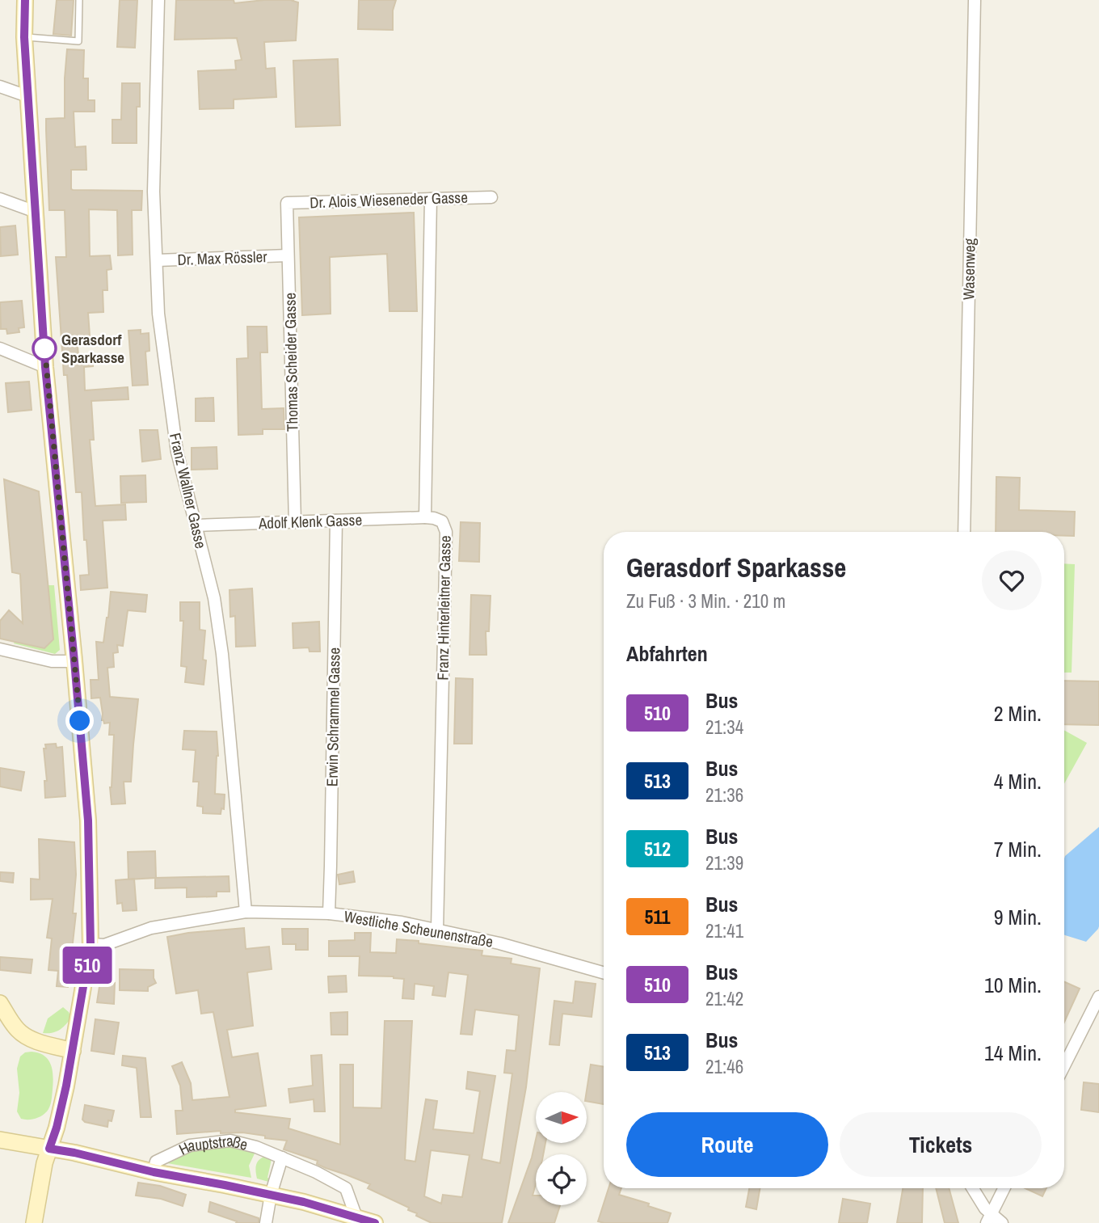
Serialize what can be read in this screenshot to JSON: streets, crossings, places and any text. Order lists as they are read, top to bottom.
{
  "streets": {
    "main road": ["Hauptstraße"],
    "street": [
      "Dr. Alois Wieseneder Gasse",
      "Dr. Max Rössler",
      "Wasenweg",
      "Thomas Scheider Gasse",
      "Franz Wallner Gasse",
      "Adolf Klenk Gasse",
      "Franz Hinterleitner Gasse",
      "Erwin Schrammel Gasse",
      "Westliche Scheunenstraße"
    ]
  },
  "crossings": [
    ["Dr. Alois Wieseneder Gasse", "Thomas Scheider Gasse"],
    ["Dr. Alois Wieseneder Gasse", "Franz Hinterleitner Gasse"],
    ["Dr. Max Rössler", "Thomas Scheider Gasse"],
    ["Dr. Max Rössler", "Franz Wallner Gasse"],
    ["Thomas Scheider Gasse", "Adolf Klenk Gasse"],
    ["Franz Wallner Gasse", "Adolf Klenk Gasse"],
    ["Franz Wallner Gasse", "Westliche Scheunenstraße"],
    ["Adolf Klenk Gasse", "Franz Hinterleitner Gasse"],
    ["Adolf Klenk Gasse", "Erwin Schrammel Gasse"],
    ["Franz Hinterleitner Gasse", "Westliche Scheunenstraße"],
    ["Erwin Schrammel Gasse", "Westliche Scheunenstraße"]
  ],
  "places": ["Gerasdorf Sparkasse"],
  "lines": ["bus line 510"],
  "north": "right",
  "page": {
    "on_map": "510",
    "heading": [
      ["Gerasdorf Sparkasse", "Zu Fuß · 3 Min. · 210 m"],
      "Abfahrten"
    ],
    "list": [
      {
        "mark": "510",
        "name": "Bus",
        "note": "21:34",
        "value": "2 Min."
      },
      {
        "mark": "513",
        "name": "Bus",
        "note": "21:36",
        "value": "4 Min."
      },
      {
        "mark": "512",
        "name": "Bus",
        "note": "21:39",
        "value": "7 Min."
      },
      {
        "mark": "511",
        "name": "Bus",
        "note": "21:41",
        "value": "9 Min."
      },
      {
        "mark": "510",
        "name": "Bus",
        "note": "21:42",
        "value": "10 Min."
      },
      {
        "mark": "513",
        "name": "Bus",
        "note": "21:46",
        "value": "14 Min."
      }
    ],
    "buttons": ["Route", "Tickets"]
  }
}
